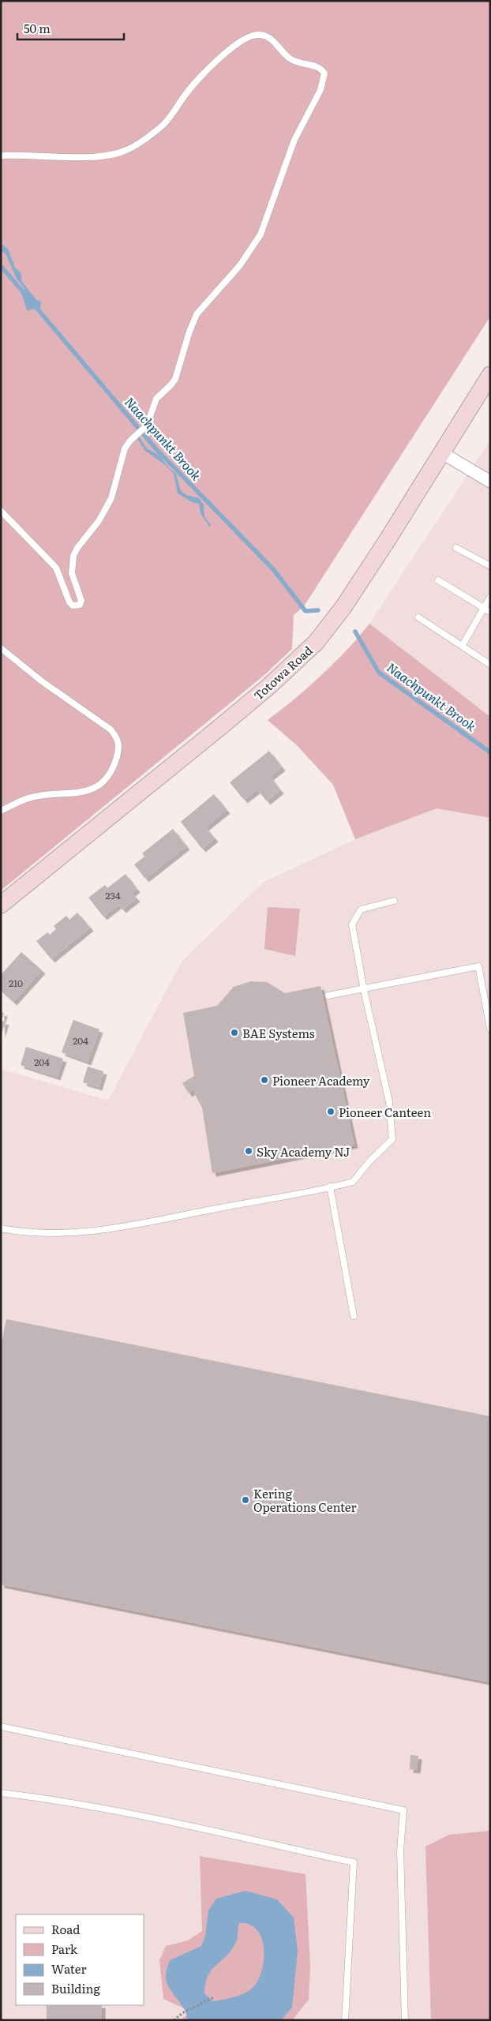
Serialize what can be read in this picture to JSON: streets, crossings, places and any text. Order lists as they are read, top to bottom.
{
  "streets": {
    "main road": ["Totowa Road"]
  },
  "water": ["Naachpunkt Brook"],
  "places": [
    "BAE Systems",
    "Pioneer Academy",
    "Pioneer Canteen",
    "Sky Academy NJ",
    "Kering Operations Center"
  ],
  "house_numbers": [
    "234",
    "210",
    "204",
    "204"
  ],
  "legend": [
    "Road",
    "Park",
    "Water",
    "Building"
  ],
  "scale_bar": "50 m"
}
